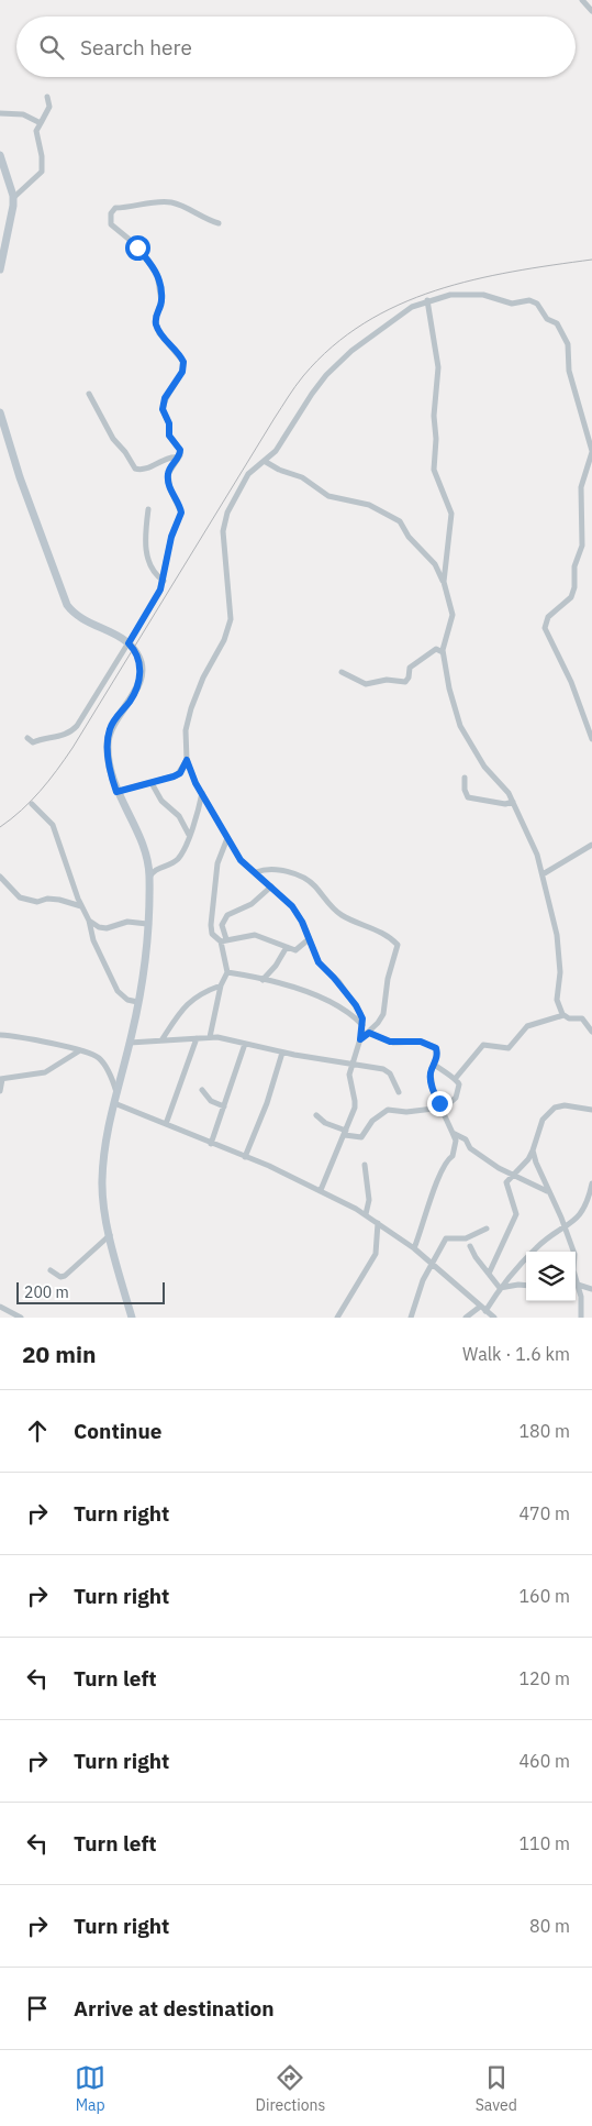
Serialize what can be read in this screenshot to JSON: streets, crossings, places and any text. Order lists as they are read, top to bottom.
{
  "scale_bar": "200 m",
  "page": {
    "search": "Search here",
    "scale": "200 m",
    "heading": ["20 min", "Walk · 1.6 km"],
    "list": [
      ["Continue", "180 m"],
      ["Turn right", "470 m"],
      ["Turn right", "160 m"],
      ["Turn left", "120 m"],
      ["Turn right", "460 m"],
      ["Turn left", "110 m"],
      ["Turn right", "80 m"],
      "Arrive at destination"
    ],
    "nav": ["Map", "Directions", "Saved"]
  }
}
